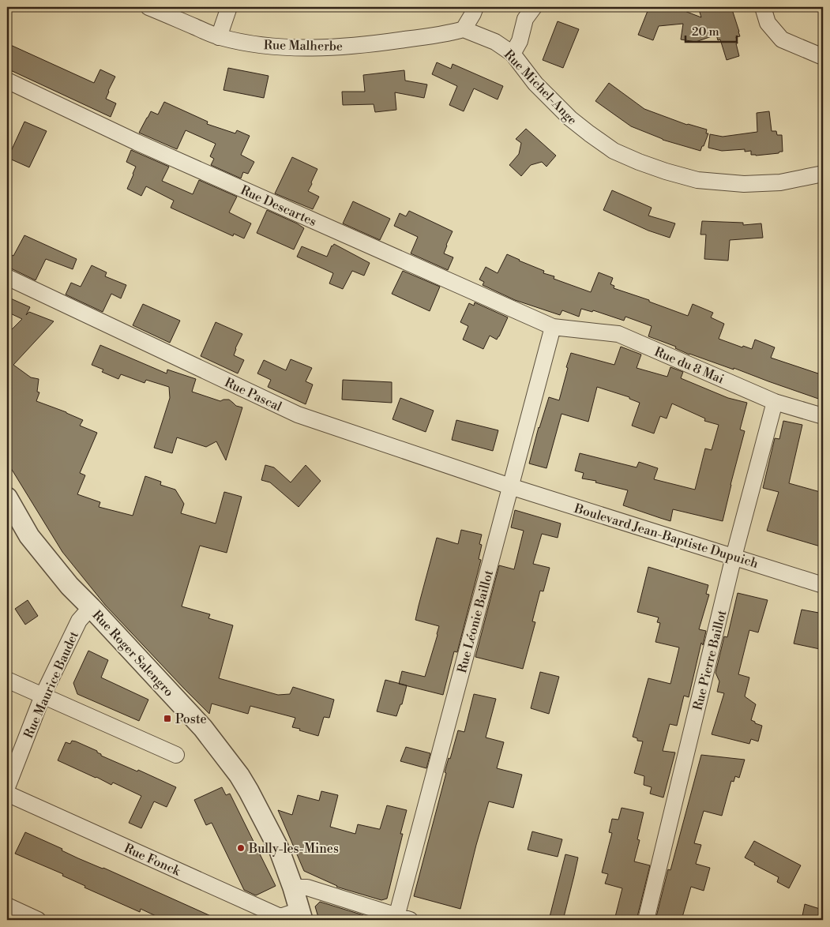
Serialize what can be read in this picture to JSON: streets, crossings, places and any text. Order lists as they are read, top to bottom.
{
  "streets": {
    "street": [
      "Rue Malherbe",
      "Rue Michel-Ange",
      "Rue Descartes",
      "Rue du 8 Mai",
      "Rue Pascal",
      "Boulevard Jean-Baptiste Dupuich",
      "Rue Léonie Baillot",
      "Rue Roger Salengro",
      "Rue Pierre Baillot",
      "Rue Maurice Baudet",
      "Rue Fonck"
    ]
  },
  "crossings": [
    ["Rue Malherbe", "Rue Michel-Ange"],
    ["Rue Descartes", "Rue du 8 Mai"],
    ["Rue Descartes", "Rue Léonie Baillot"],
    ["Rue du 8 Mai", "Rue Léonie Baillot"],
    ["Rue du 8 Mai", "Rue Pierre Baillot"],
    ["Rue Pascal", "Boulevard Jean-Baptiste Dupuich"],
    ["Rue Pascal", "Rue Léonie Baillot"],
    ["Boulevard Jean-Baptiste Dupuich", "Rue Léonie Baillot"],
    ["Boulevard Jean-Baptiste Dupuich", "Rue Pierre Baillot"],
    ["Rue Roger Salengro", "Rue Maurice Baudet"],
    ["Rue Roger Salengro", "Rue Fonck"]
  ],
  "places": {
    "transit": ["Poste"],
    "other": ["Bully-les-Mines"]
  },
  "scale_bar": "20 m"
}
